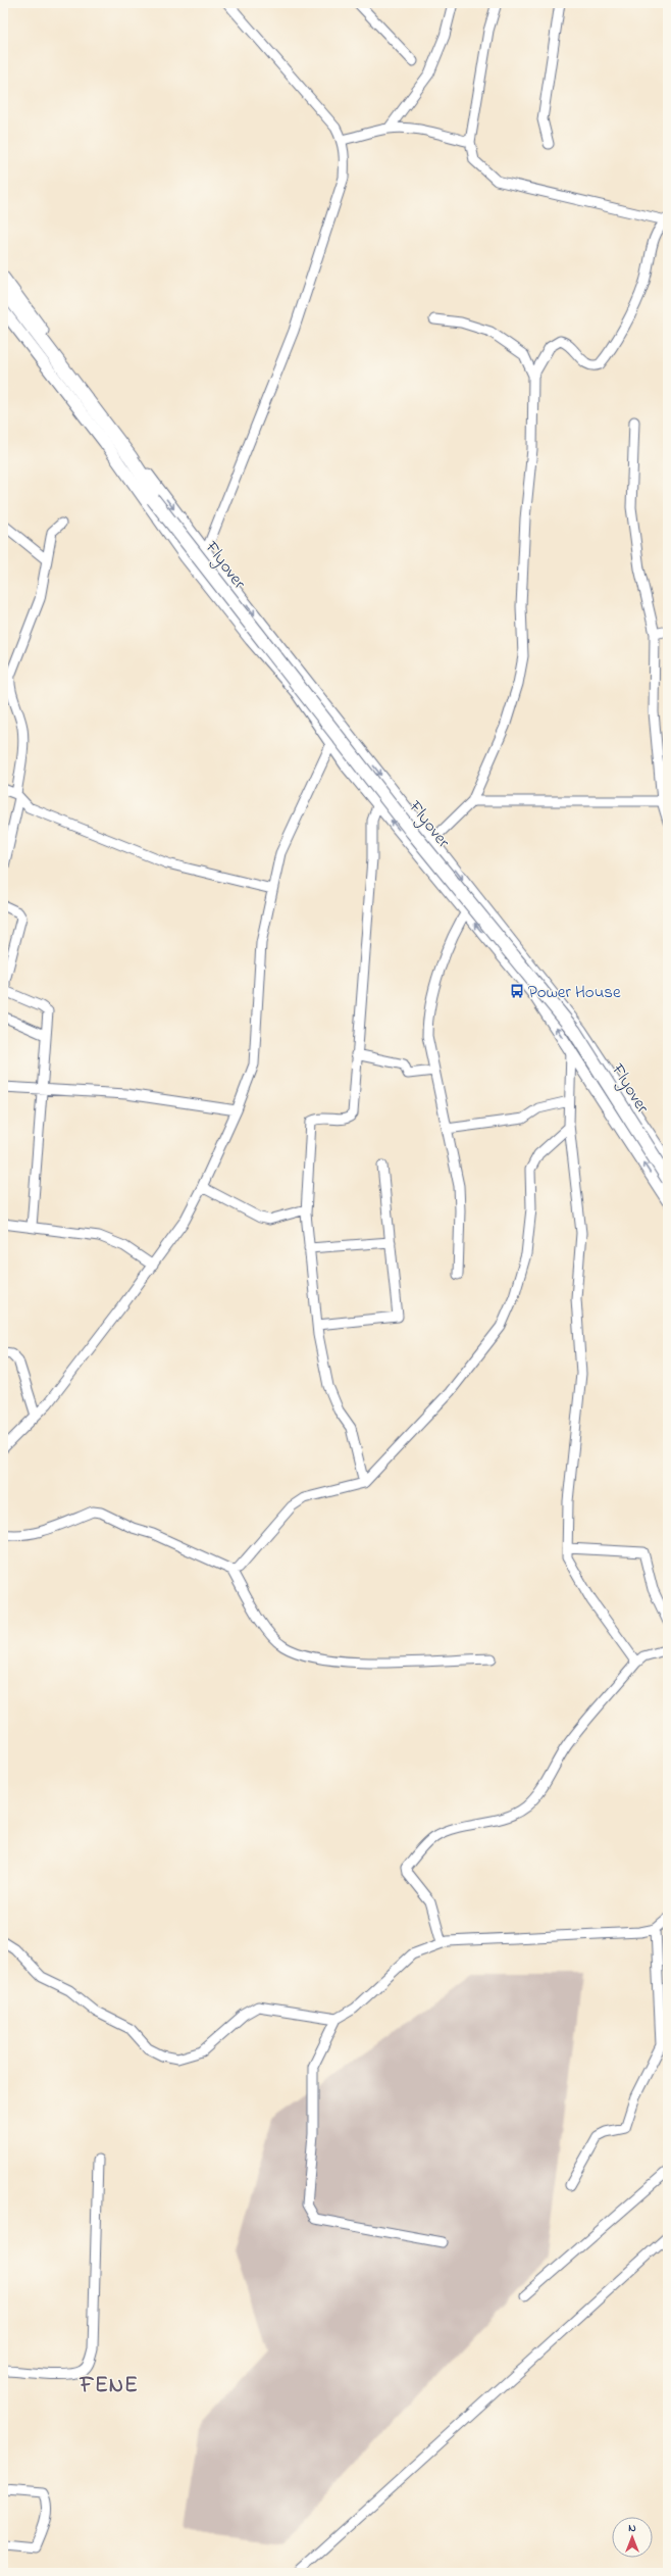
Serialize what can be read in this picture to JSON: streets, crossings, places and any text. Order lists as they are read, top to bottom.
{
  "streets": {
    "highway": ["Flyover"]
  },
  "districts": ["FENE"],
  "places": {
    "bus stop": ["Power House"]
  },
  "north": "top"
}
